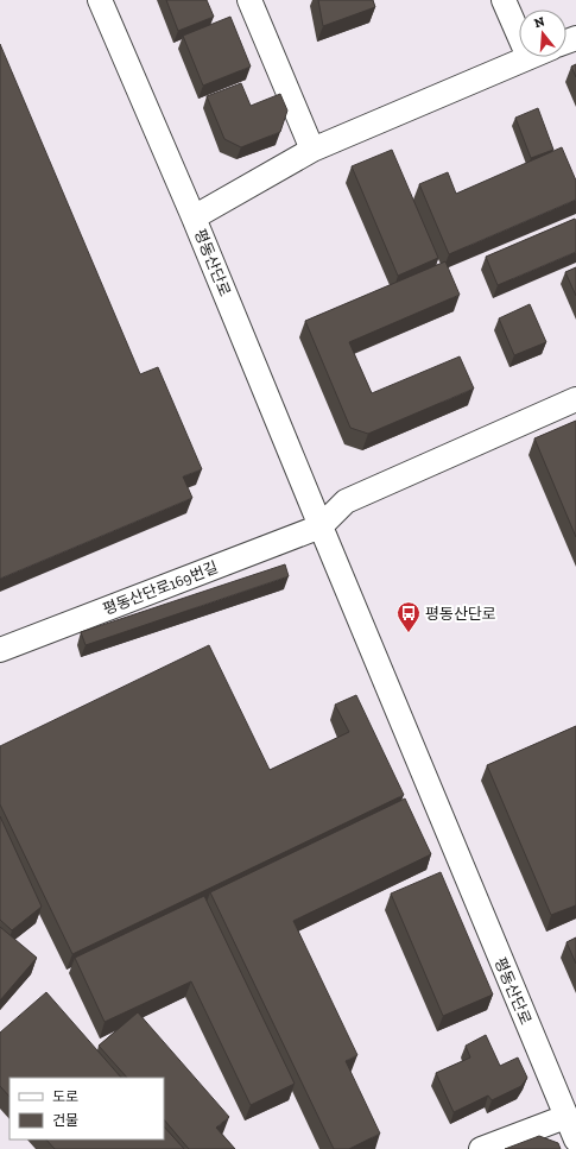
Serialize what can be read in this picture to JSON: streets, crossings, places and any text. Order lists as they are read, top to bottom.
{
  "streets": {
    "street": ["평동산단로", "평동산단로169번길"]
  },
  "crossings": [
    ["평동산단로", "평동산단로169번길"]
  ],
  "places": {
    "bus stop": ["평동산단로"]
  },
  "legend": ["도로", "건물"],
  "north": "top"
}
